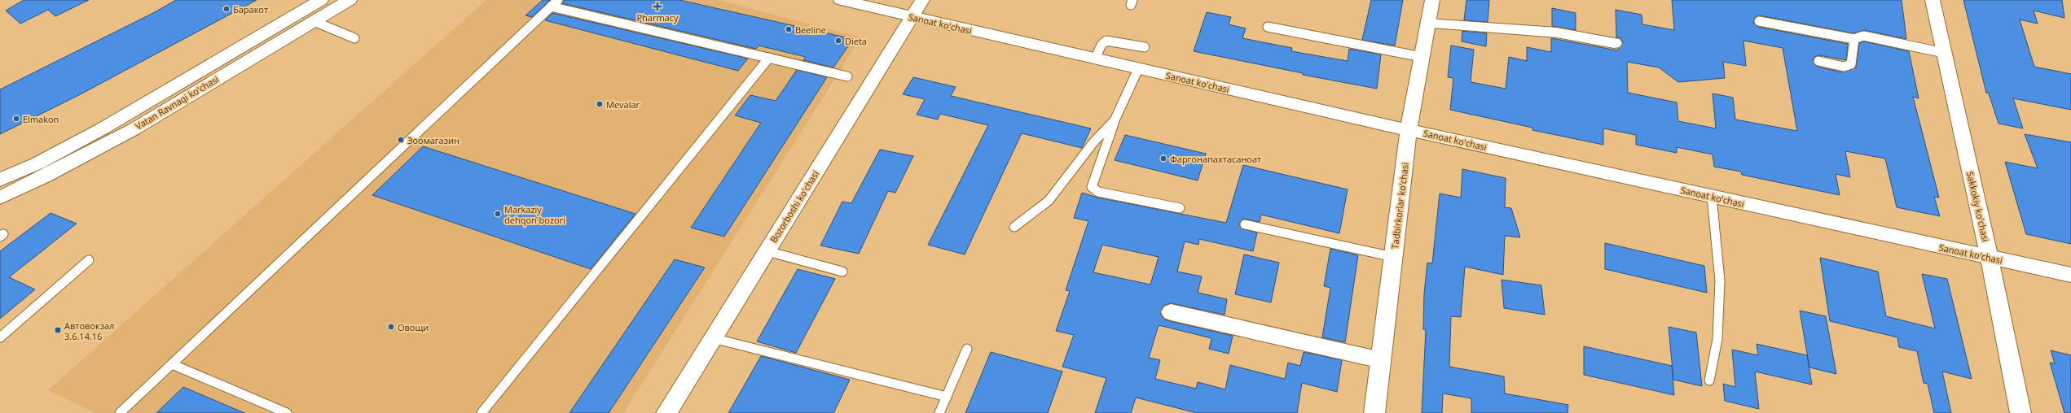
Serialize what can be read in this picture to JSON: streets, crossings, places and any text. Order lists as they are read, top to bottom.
{
  "streets": {
    "main road": [
      "Sanoat ko'chasi",
      "Vatan Ravnaqi ko'chasi",
      "Tadbirkorlar ko'chasi",
      "Bozorboshi ko'chasi",
      "Sakkokiy ko'chasi"
    ]
  },
  "crossings": [
    ["Sanoat ko'chasi", "Tadbirkorlar ko'chasi"],
    ["Sanoat ko'chasi", "Bozorboshi ko'chasi"],
    ["Sanoat ko'chasi", "Sakkokiy ko'chasi"]
  ],
  "places": {
    "health": ["Pharmacy"],
    "other": [
      "Баракот",
      "Beeline",
      "Dieta",
      "Mevalar",
      "Elmakon",
      "Зоомагазин",
      "Фаргонапахтасаноат",
      "Markaziy dehqon bozori",
      "Овощи"
    ],
    "transit": ["Автовокзал 3.6.14.16"]
  }
}
